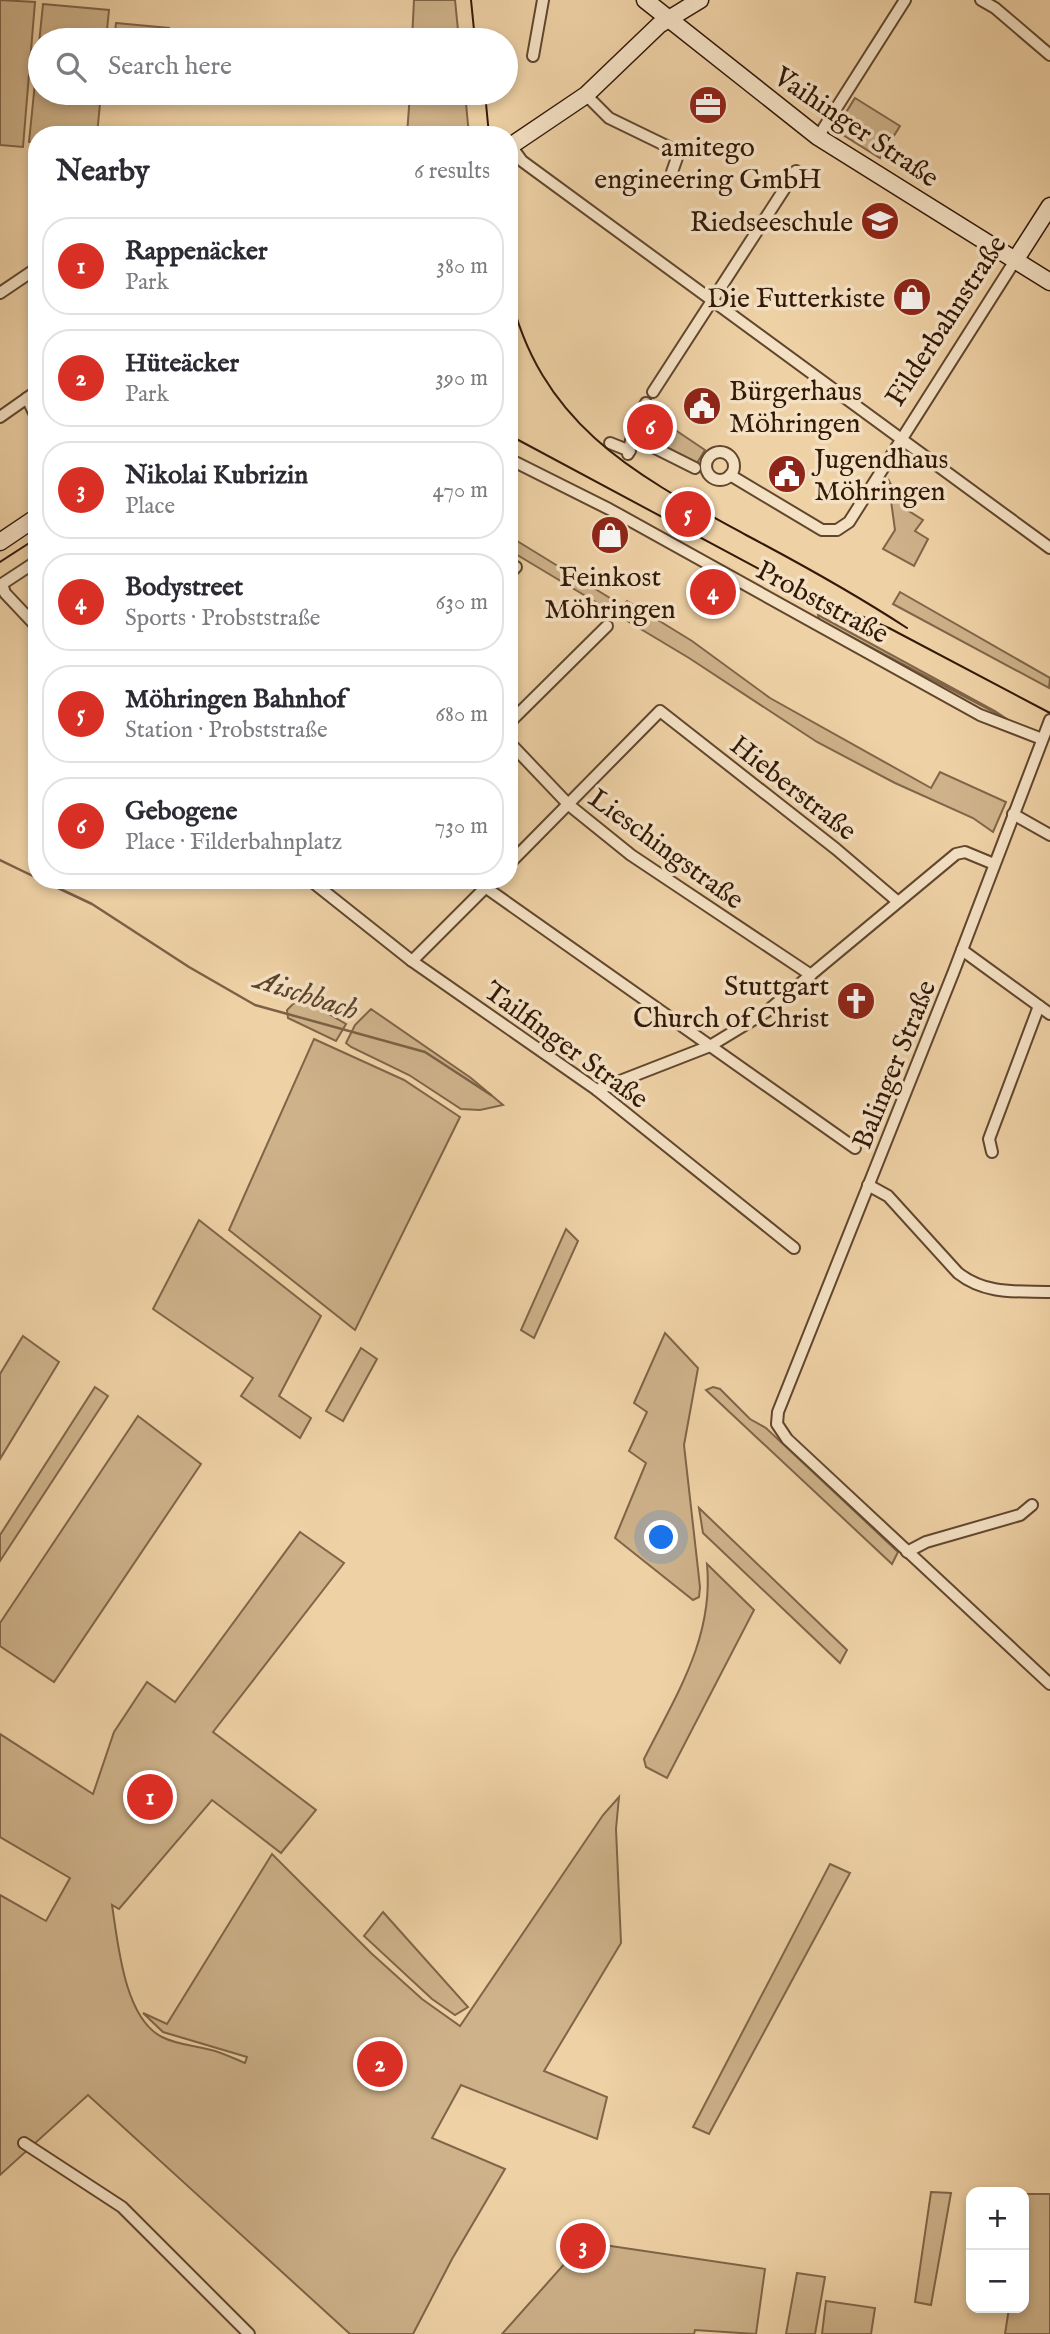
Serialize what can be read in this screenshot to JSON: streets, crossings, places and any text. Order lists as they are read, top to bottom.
{
  "streets": {
    "main road": ["Vaihinger Straße", "Filderbahnstraße"],
    "street": [
      "Probststraße",
      "Hieberstraße",
      "Lieschingstraße",
      "Tailfinger Straße",
      "Balinger Straße"
    ]
  },
  "crossings": [
    ["Vaihinger Straße", "Filderbahnstraße"],
    ["Probststraße", "Balinger Straße"],
    ["Hieberstraße", "Lieschingstraße"]
  ],
  "water": ["Aischbach"],
  "places": {
    "office": ["amitego engineering GmbH"],
    "school or university": ["Riedseeschule"],
    "shop": ["Die Futterkiste", "Feinkost Möhringen"],
    "public building": ["Bürgerhaus Möhringen", "Jugendhaus Möhringen"],
    "church": ["Stuttgart Church of Christ"]
  },
  "page": {
    "search": "Search here",
    "heading": ["Nearby", "6 results"],
    "list": [
      {
        "mark": "1",
        "name": "Rappenäcker",
        "note": "Park",
        "value": "380 m"
      },
      {
        "mark": "2",
        "name": "Hüteäcker",
        "note": "Park",
        "value": "390 m"
      },
      {
        "mark": "3",
        "name": "Nikolai Kubrizin",
        "note": "Place",
        "value": "470 m"
      },
      {
        "mark": "4",
        "name": "Bodystreet",
        "note": "Sports · Probststraße",
        "value": "630 m"
      },
      {
        "mark": "5",
        "name": "Möhringen Bahnhof",
        "note": "Station · Probststraße",
        "value": "680 m"
      },
      {
        "mark": "6",
        "name": "Gebogene",
        "note": "Place · Filderbahnplatz",
        "value": "730 m"
      }
    ],
    "pins": [
      "6",
      "5",
      "4",
      "1",
      "2",
      "3"
    ],
    "map_buttons": ["+", "−"]
  }
}
